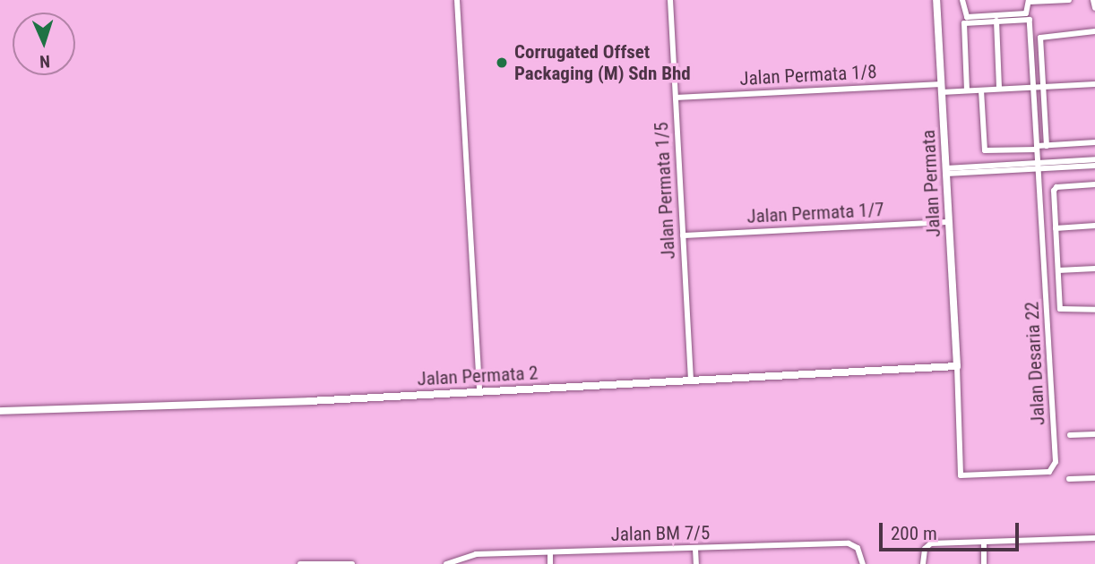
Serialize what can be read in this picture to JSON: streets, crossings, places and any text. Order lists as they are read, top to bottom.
{
  "streets": {
    "street": [
      "Jalan Permata 1/8",
      "Jalan Permata",
      "Jalan Permata 1/5",
      "Jalan Permata 1/7",
      "Jalan Desaria 22",
      "Jalan Permata 2",
      "Jalan BM 7/5"
    ]
  },
  "crossings": [
    ["Jalan Permata 1/8", "Jalan Permata"],
    ["Jalan Permata 1/8", "Jalan Permata 1/5"],
    ["Jalan Permata", "Jalan Permata 1/7"],
    ["Jalan Permata", "Jalan Desaria 22"],
    ["Jalan Permata", "Jalan Permata 2"],
    ["Jalan Permata 1/5", "Jalan Permata 1/7"],
    ["Jalan Permata 1/5", "Jalan Permata 2"],
    ["Jalan Desaria 22", "Jalan Permata 2"]
  ],
  "places": ["Corrugated Offset Packaging (M) Sdn Bhd"],
  "scale_bar": "200 m",
  "north": "bottom"
}
